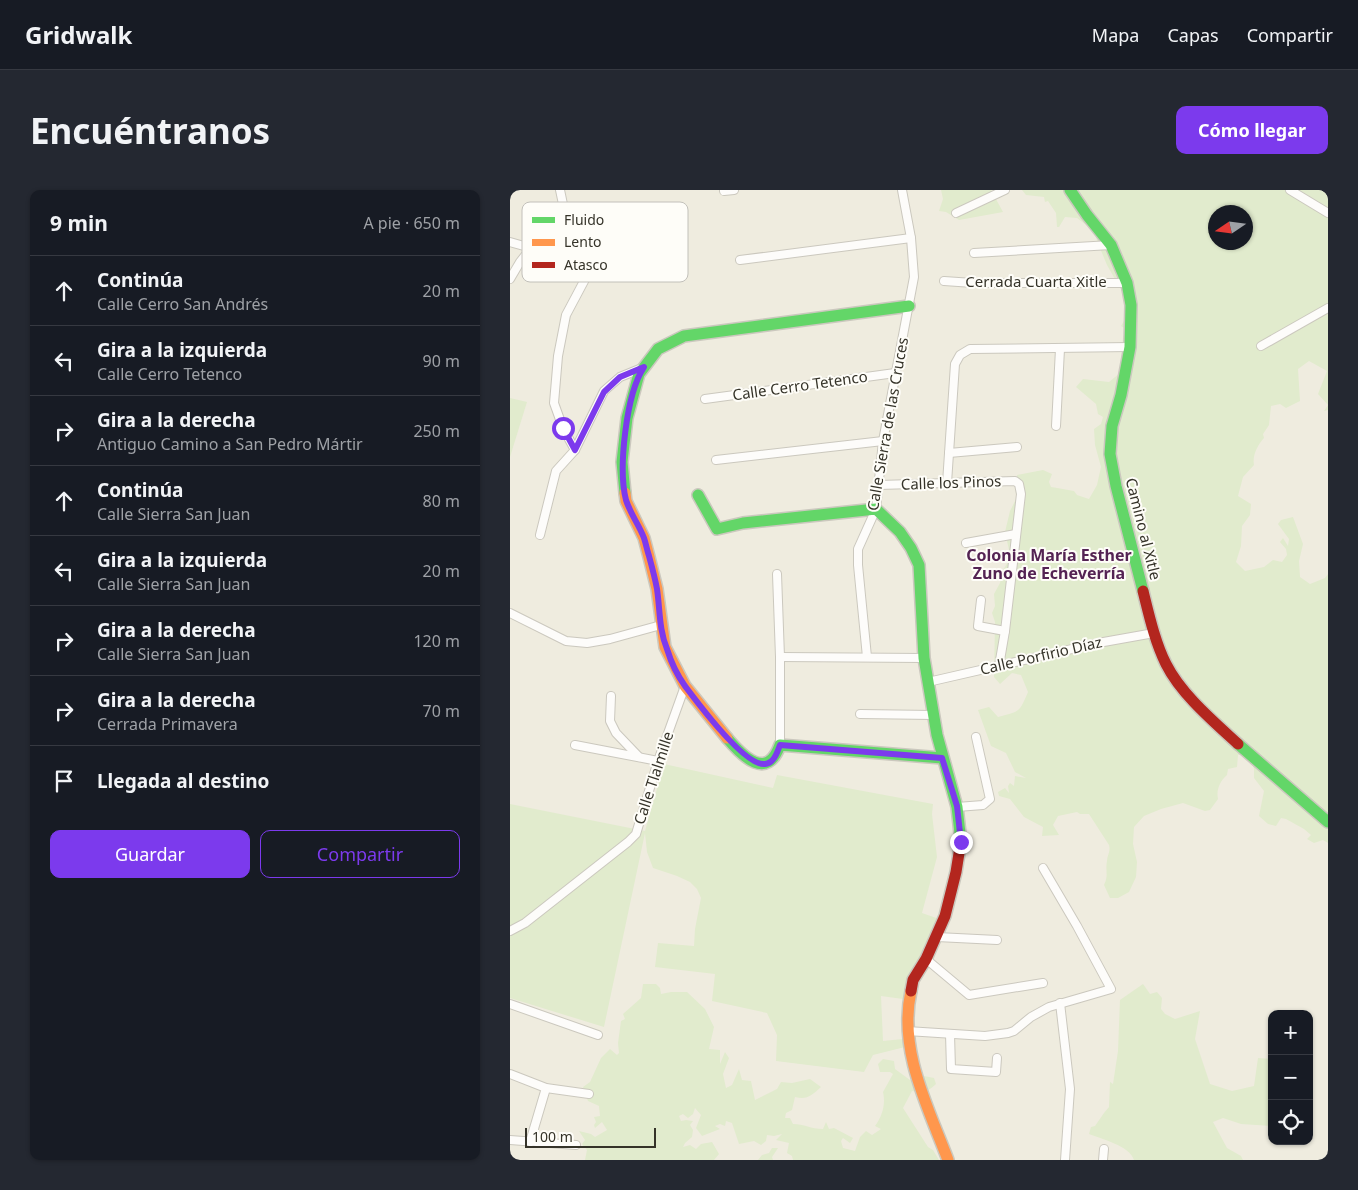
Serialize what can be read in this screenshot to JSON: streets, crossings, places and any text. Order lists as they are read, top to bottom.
{
  "streets": {
    "street": [
      "Cerrada Cuarta Xitle",
      "Calle Cerro Tetenco",
      "Calle Sierra de las Cruces",
      "Calle los Pinos",
      "Camino al Xitle",
      "Calle Porfirio Díaz",
      "Calle Tlalmille"
    ]
  },
  "crossings": [
    ["Cerrada Cuarta Xitle", "Camino al Xitle"],
    ["Calle Cerro Tetenco", "Calle Sierra de las Cruces"],
    ["Calle Sierra de las Cruces", "Calle los Pinos"],
    ["Calle los Pinos", "Calle Porfirio Díaz"],
    ["Camino al Xitle", "Calle Porfirio Díaz"]
  ],
  "districts": ["Colonia María Esther Zuno de Echeverría"],
  "legend": ["Fluido", "Lento", "Atasco"],
  "scale_bar": "100 m",
  "north": "left",
  "page": {
    "header": "Gridwalk",
    "nav": ["Mapa", "Capas", "Compartir"],
    "buttons": [
      "Cómo llegar",
      ["Guardar", "Compartir"]
    ],
    "title": "Encuéntranos",
    "heading": ["9 min", "A pie · 650 m"],
    "list": [
      ["Continúa", "Calle Cerro San Andrés", "20 m"],
      ["Gira a la izquierda", "Calle Cerro Tetenco", "90 m"],
      ["Gira a la derecha", "Antiguo Camino a San Pedro Mártir", "250 m"],
      ["Continúa", "Calle Sierra San Juan", "80 m"],
      ["Gira a la izquierda", "Calle Sierra San Juan", "20 m"],
      ["Gira a la derecha", "Calle Sierra San Juan", "120 m"],
      ["Gira a la derecha", "Cerrada Primavera", "70 m"],
      "Llegada al destino"
    ],
    "map_buttons": ["+", "−"],
    "scale": "100 m"
  }
}
